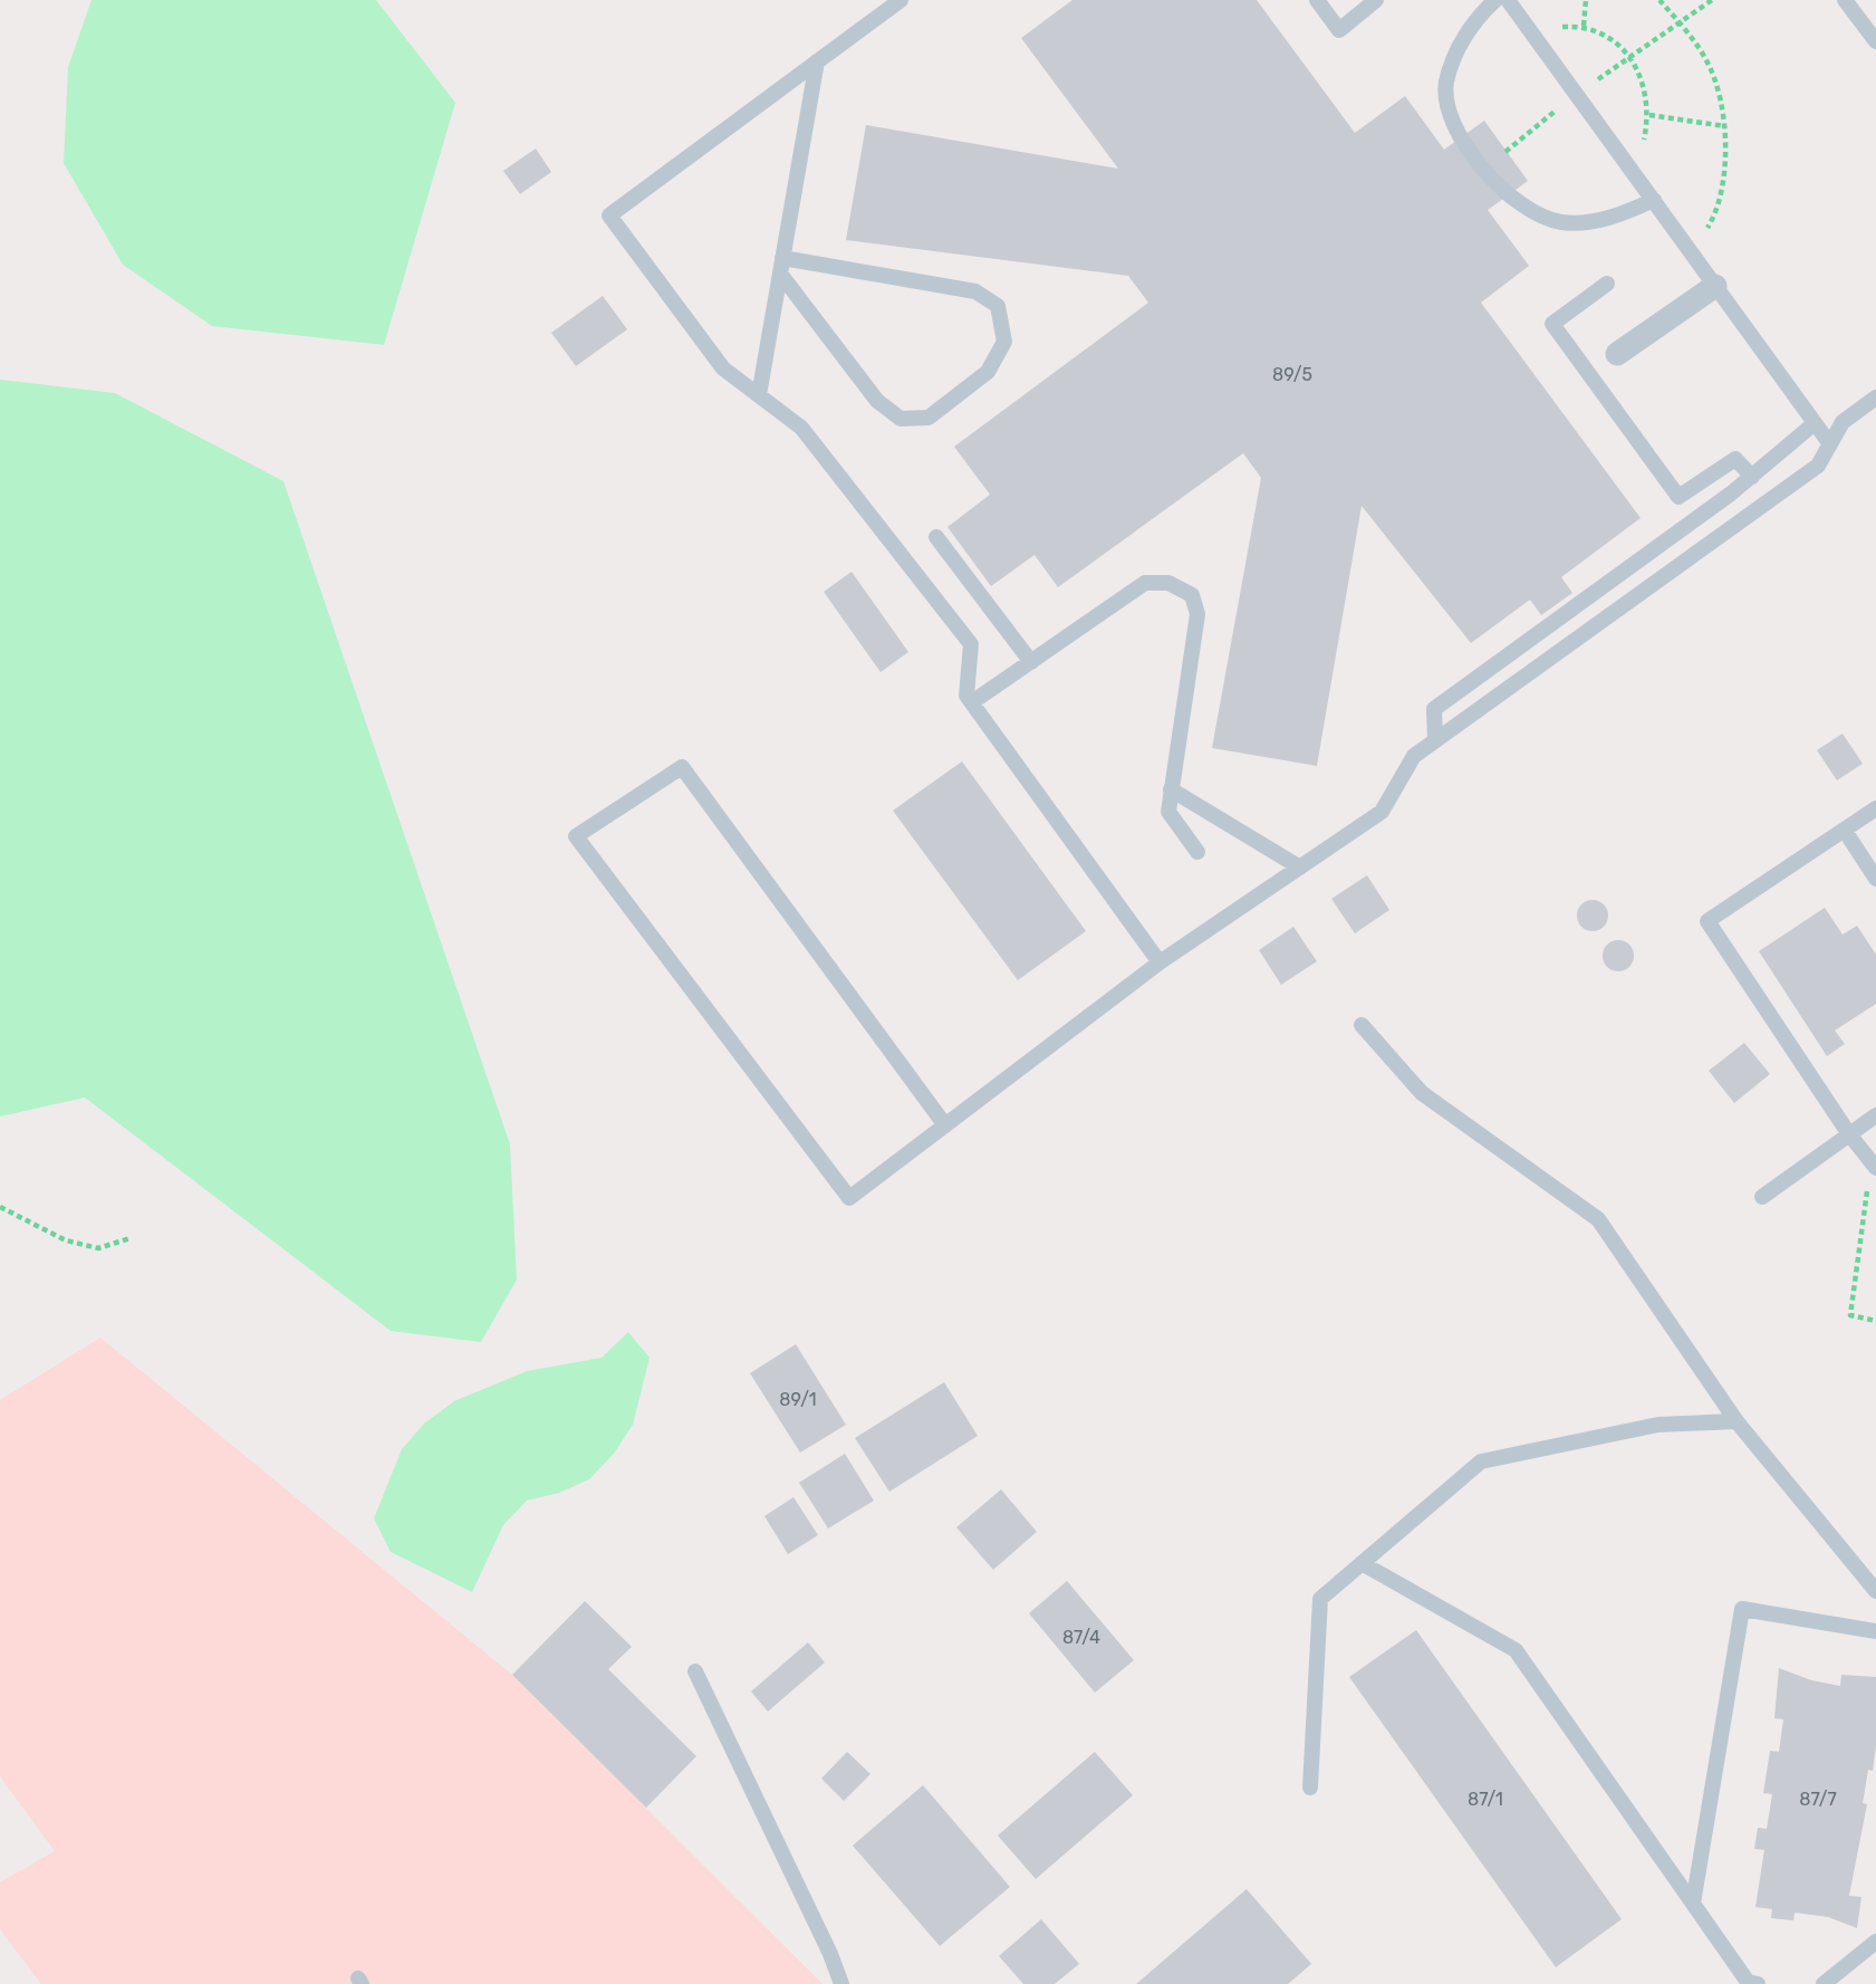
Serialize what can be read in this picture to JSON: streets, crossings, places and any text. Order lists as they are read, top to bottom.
{
  "house_numbers": [
    "89/5",
    "89/1",
    "87/4",
    "87/1",
    "87/7"
  ]
}
